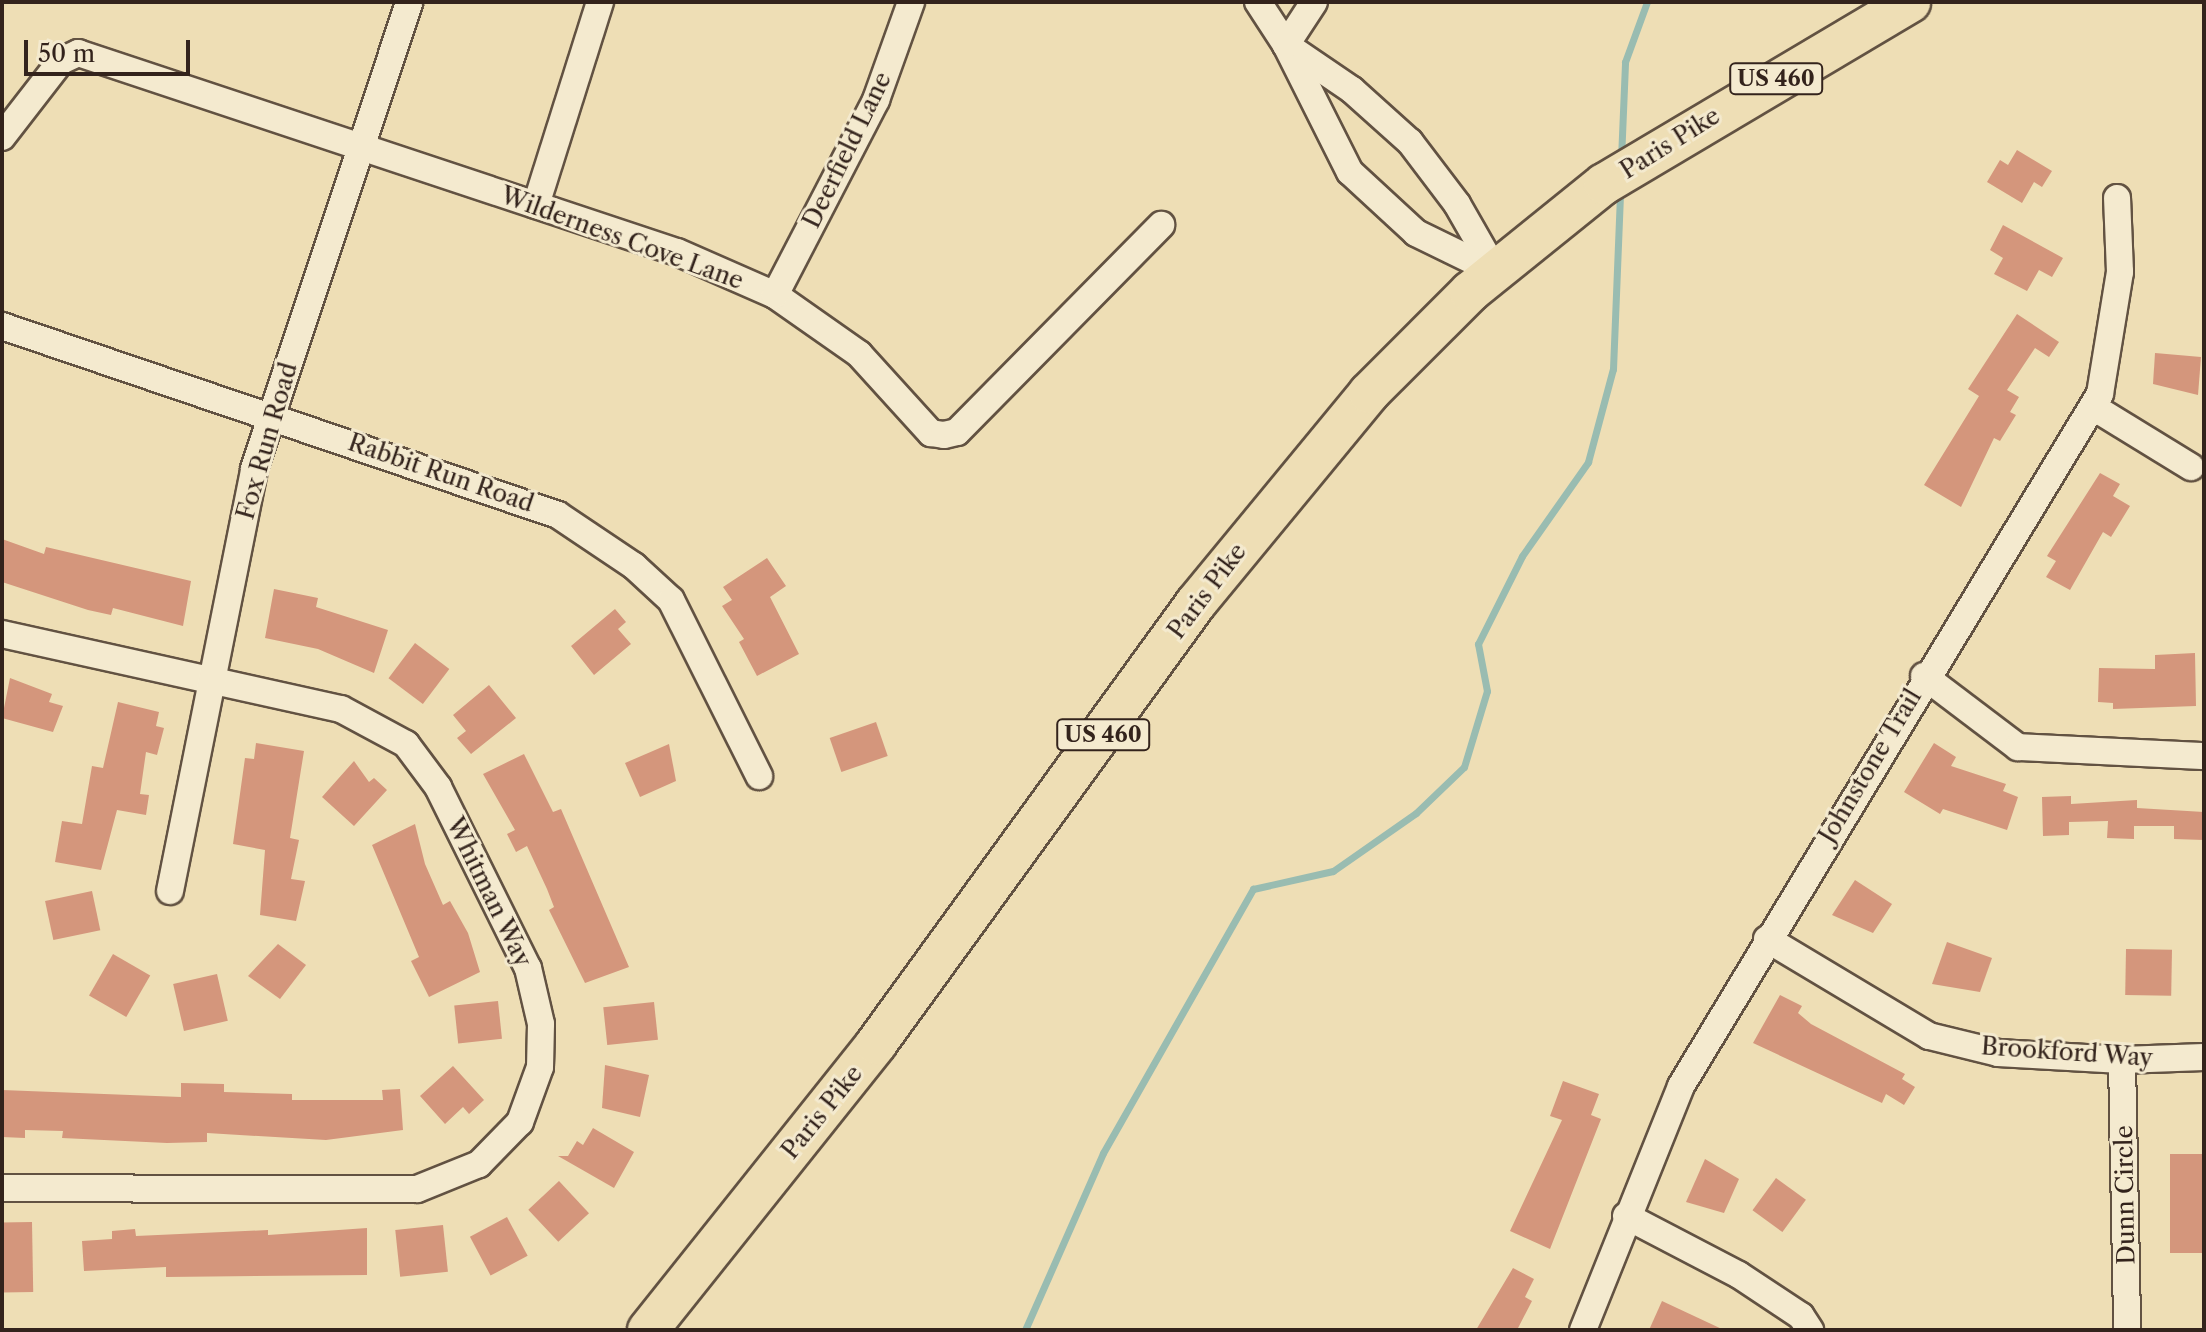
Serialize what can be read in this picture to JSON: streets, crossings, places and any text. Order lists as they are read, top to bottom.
{
  "streets": {
    "main road": ["US 460", "Paris Pike"],
    "street": [
      "Deerfield Lane",
      "Wilderness Cove Lane",
      "Fox Run Road",
      "Rabbit Run Road",
      "Johnstone Trail",
      "Whitman Way",
      "Brookford Way",
      "Dunn Circle"
    ]
  },
  "crossings": [
    ["Deerfield Lane", "Wilderness Cove Lane"],
    ["Wilderness Cove Lane", "Fox Run Road"],
    ["Fox Run Road", "Rabbit Run Road"],
    ["Fox Run Road", "Whitman Way"],
    ["Johnstone Trail", "Brookford Way"],
    ["Brookford Way", "Dunn Circle"]
  ],
  "scale_bar": "50 m"
}
